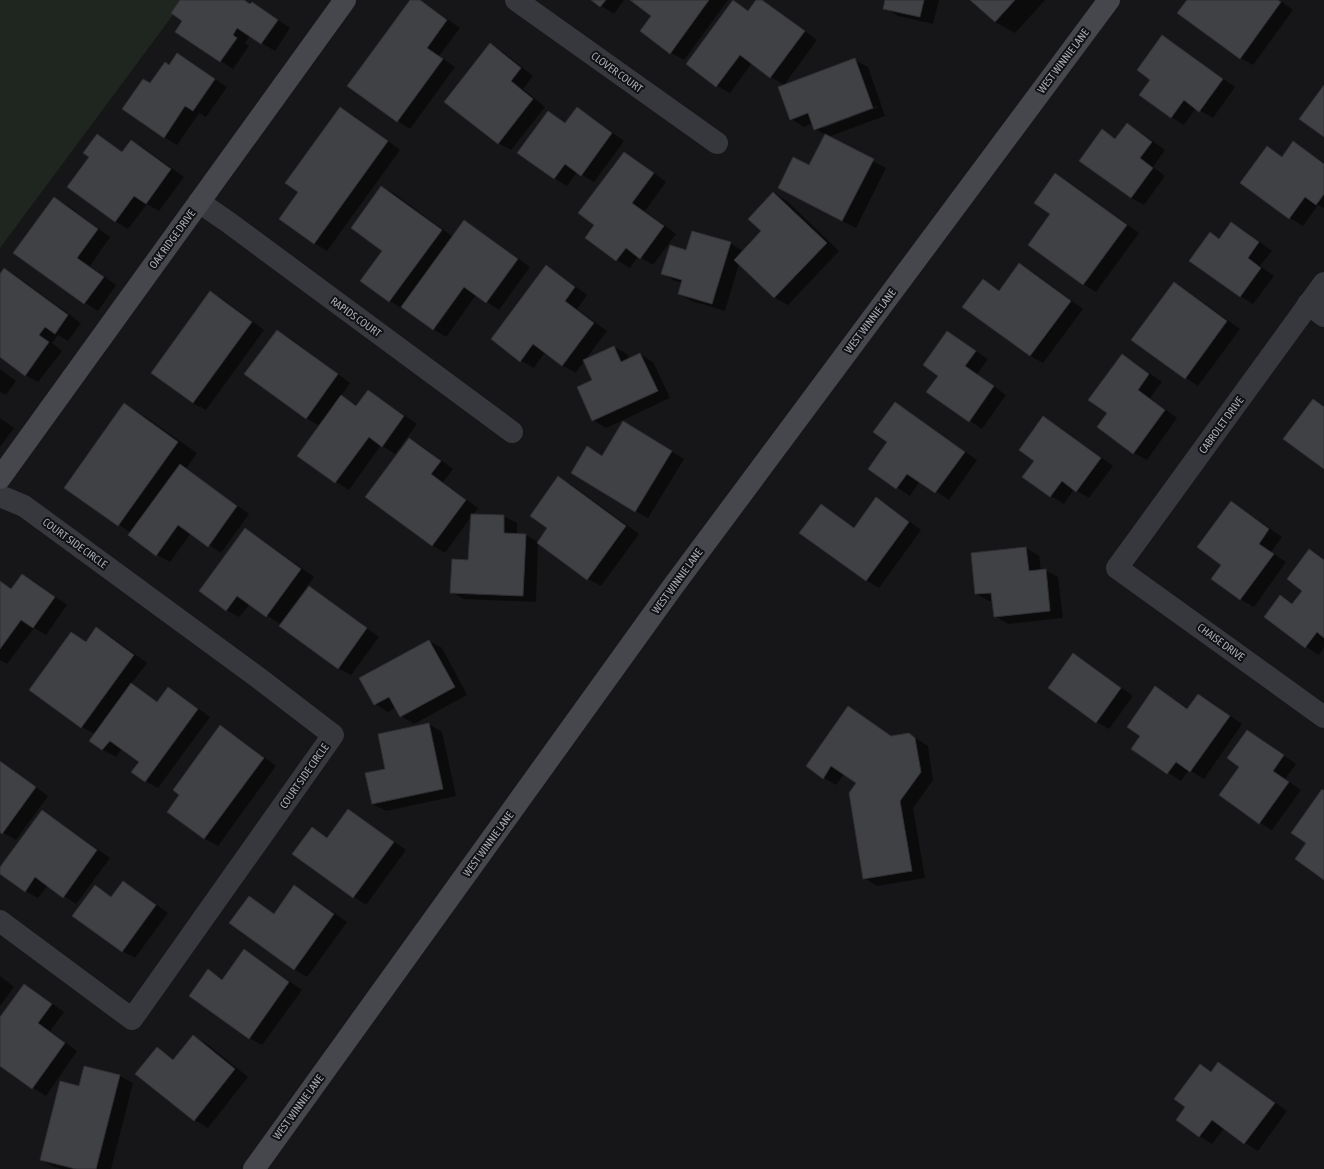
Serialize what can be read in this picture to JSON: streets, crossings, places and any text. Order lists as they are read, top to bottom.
{
  "streets": {
    "street": [
      "WEST WINNIE LANE",
      "CLOVER COURT",
      "OAK RIDGE DRIVE",
      "RAPIDS COURT",
      "CABROLET DRIVE",
      "COURT SIDE CIRCLE",
      "CHAISE DRIVE"
    ]
  },
  "crossings": [
    ["OAK RIDGE DRIVE", "RAPIDS COURT"],
    ["CABROLET DRIVE", "CHAISE DRIVE"]
  ]
}
